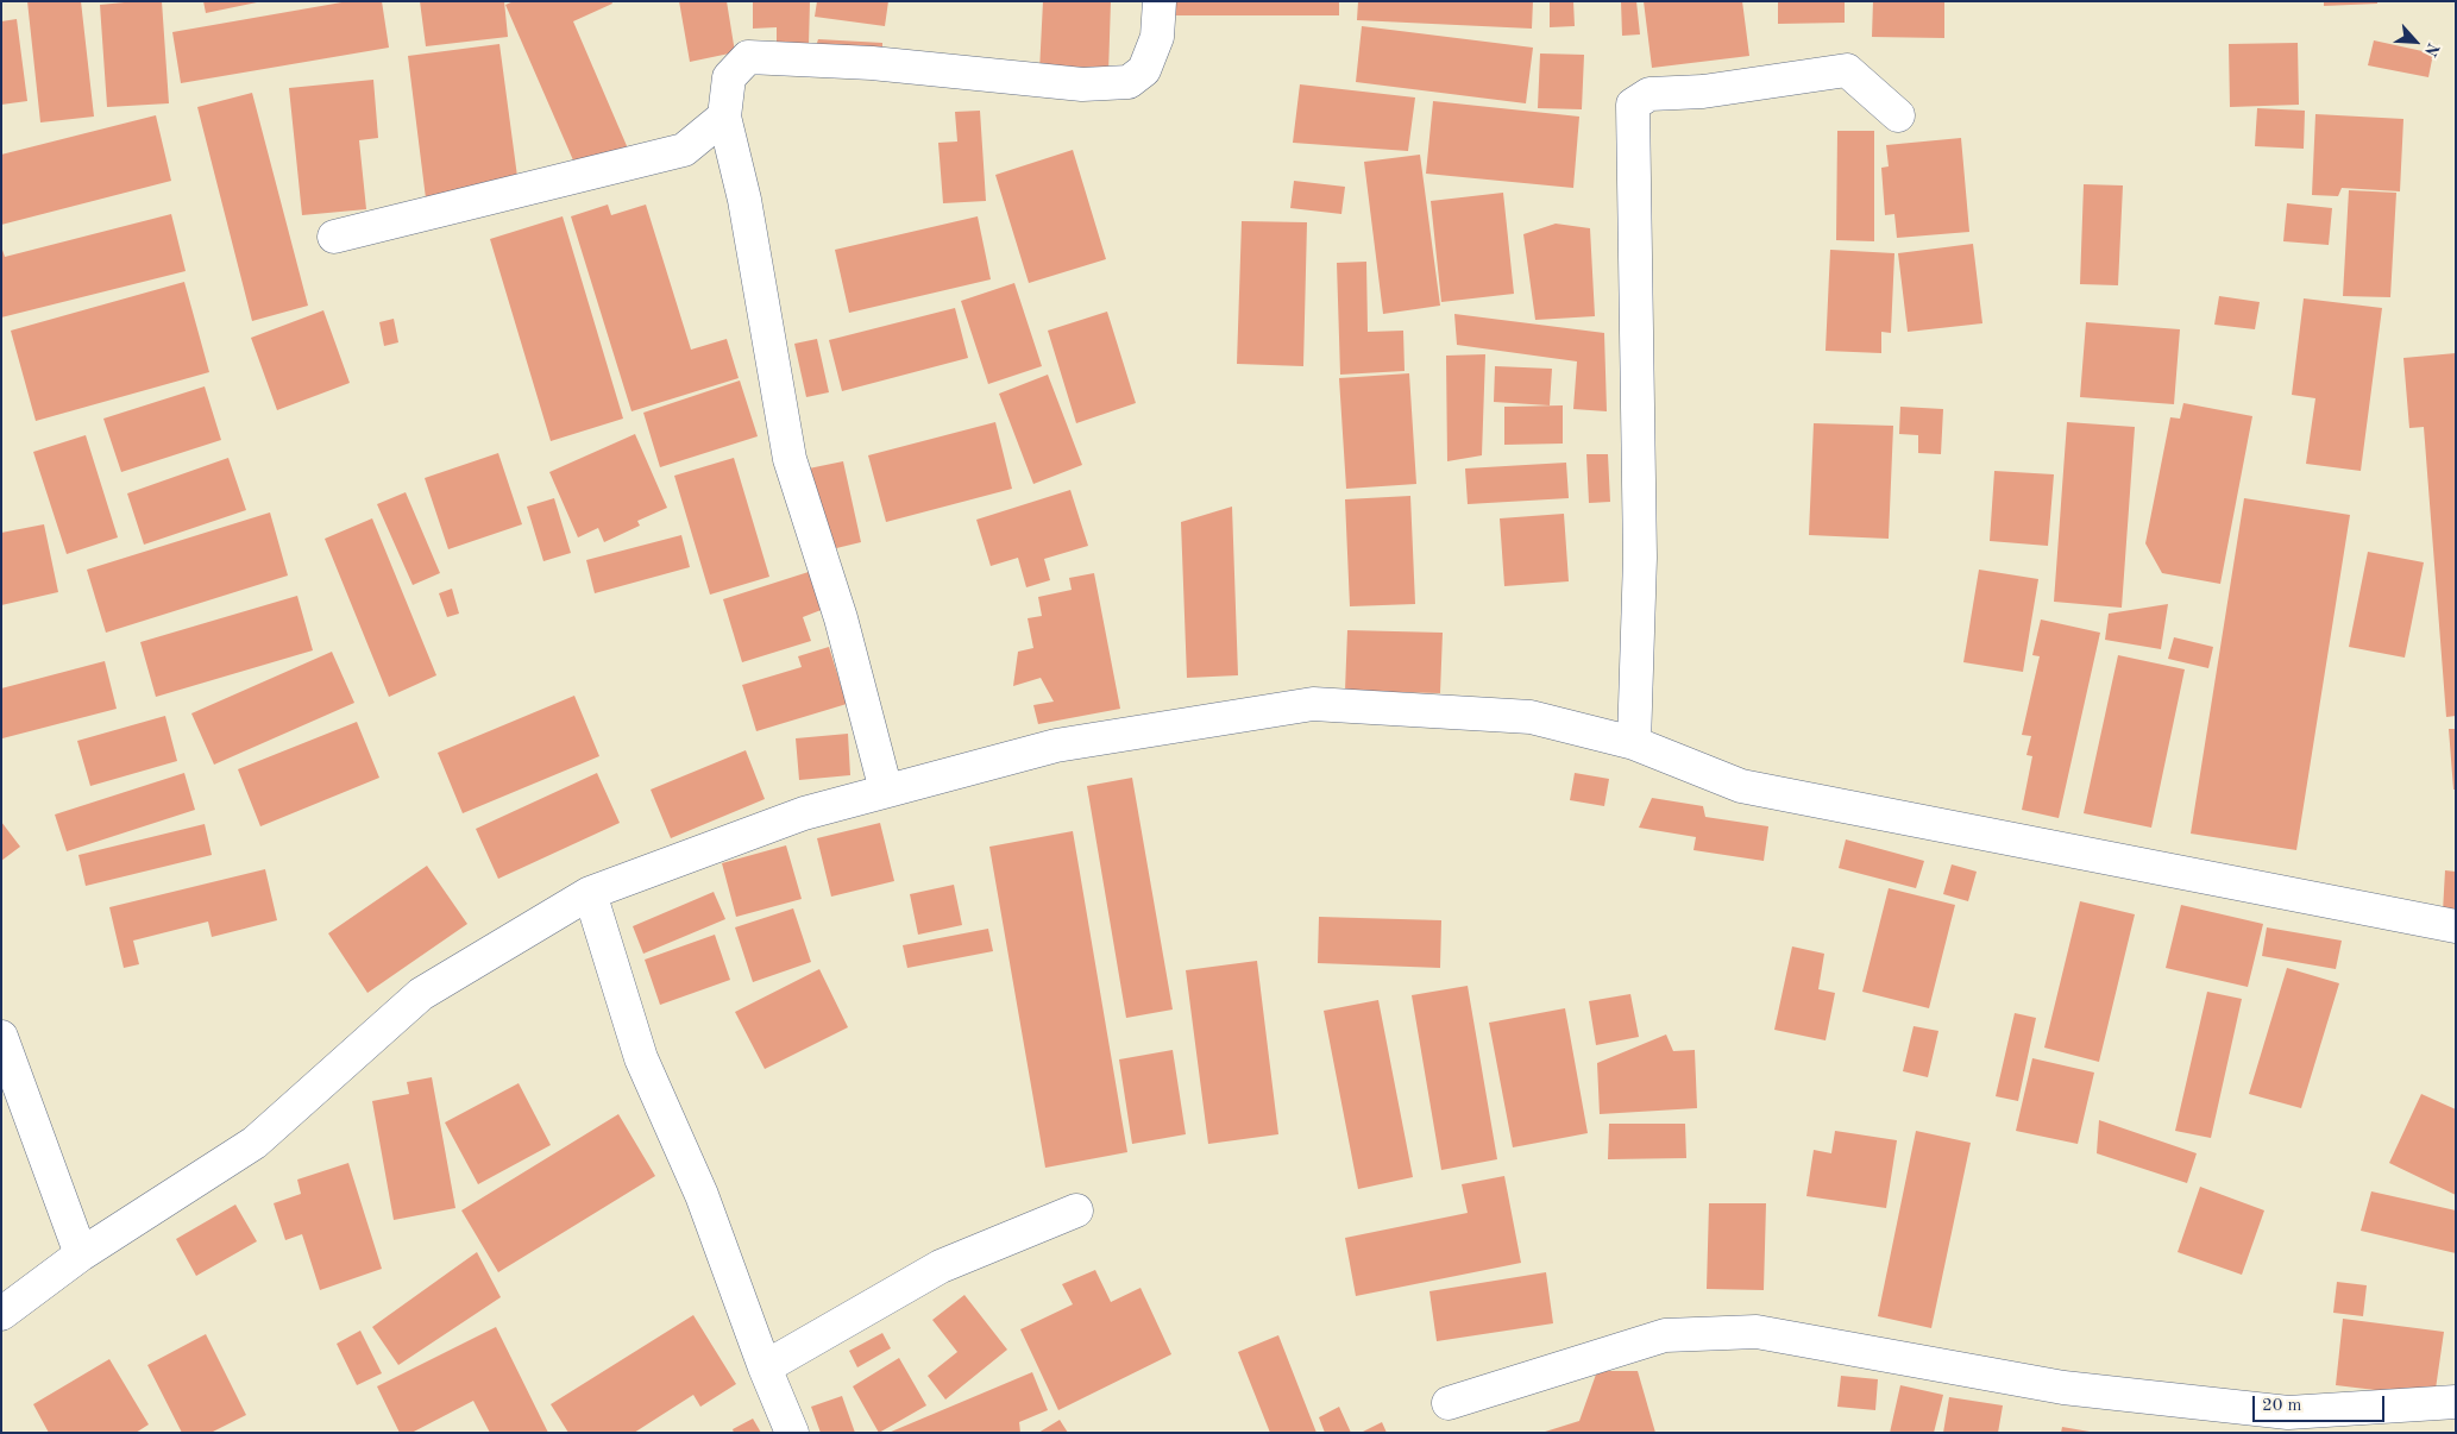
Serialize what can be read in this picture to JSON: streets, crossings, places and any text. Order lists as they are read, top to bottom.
{
  "scale_bar": "20 m",
  "north": "bottom right"
}
